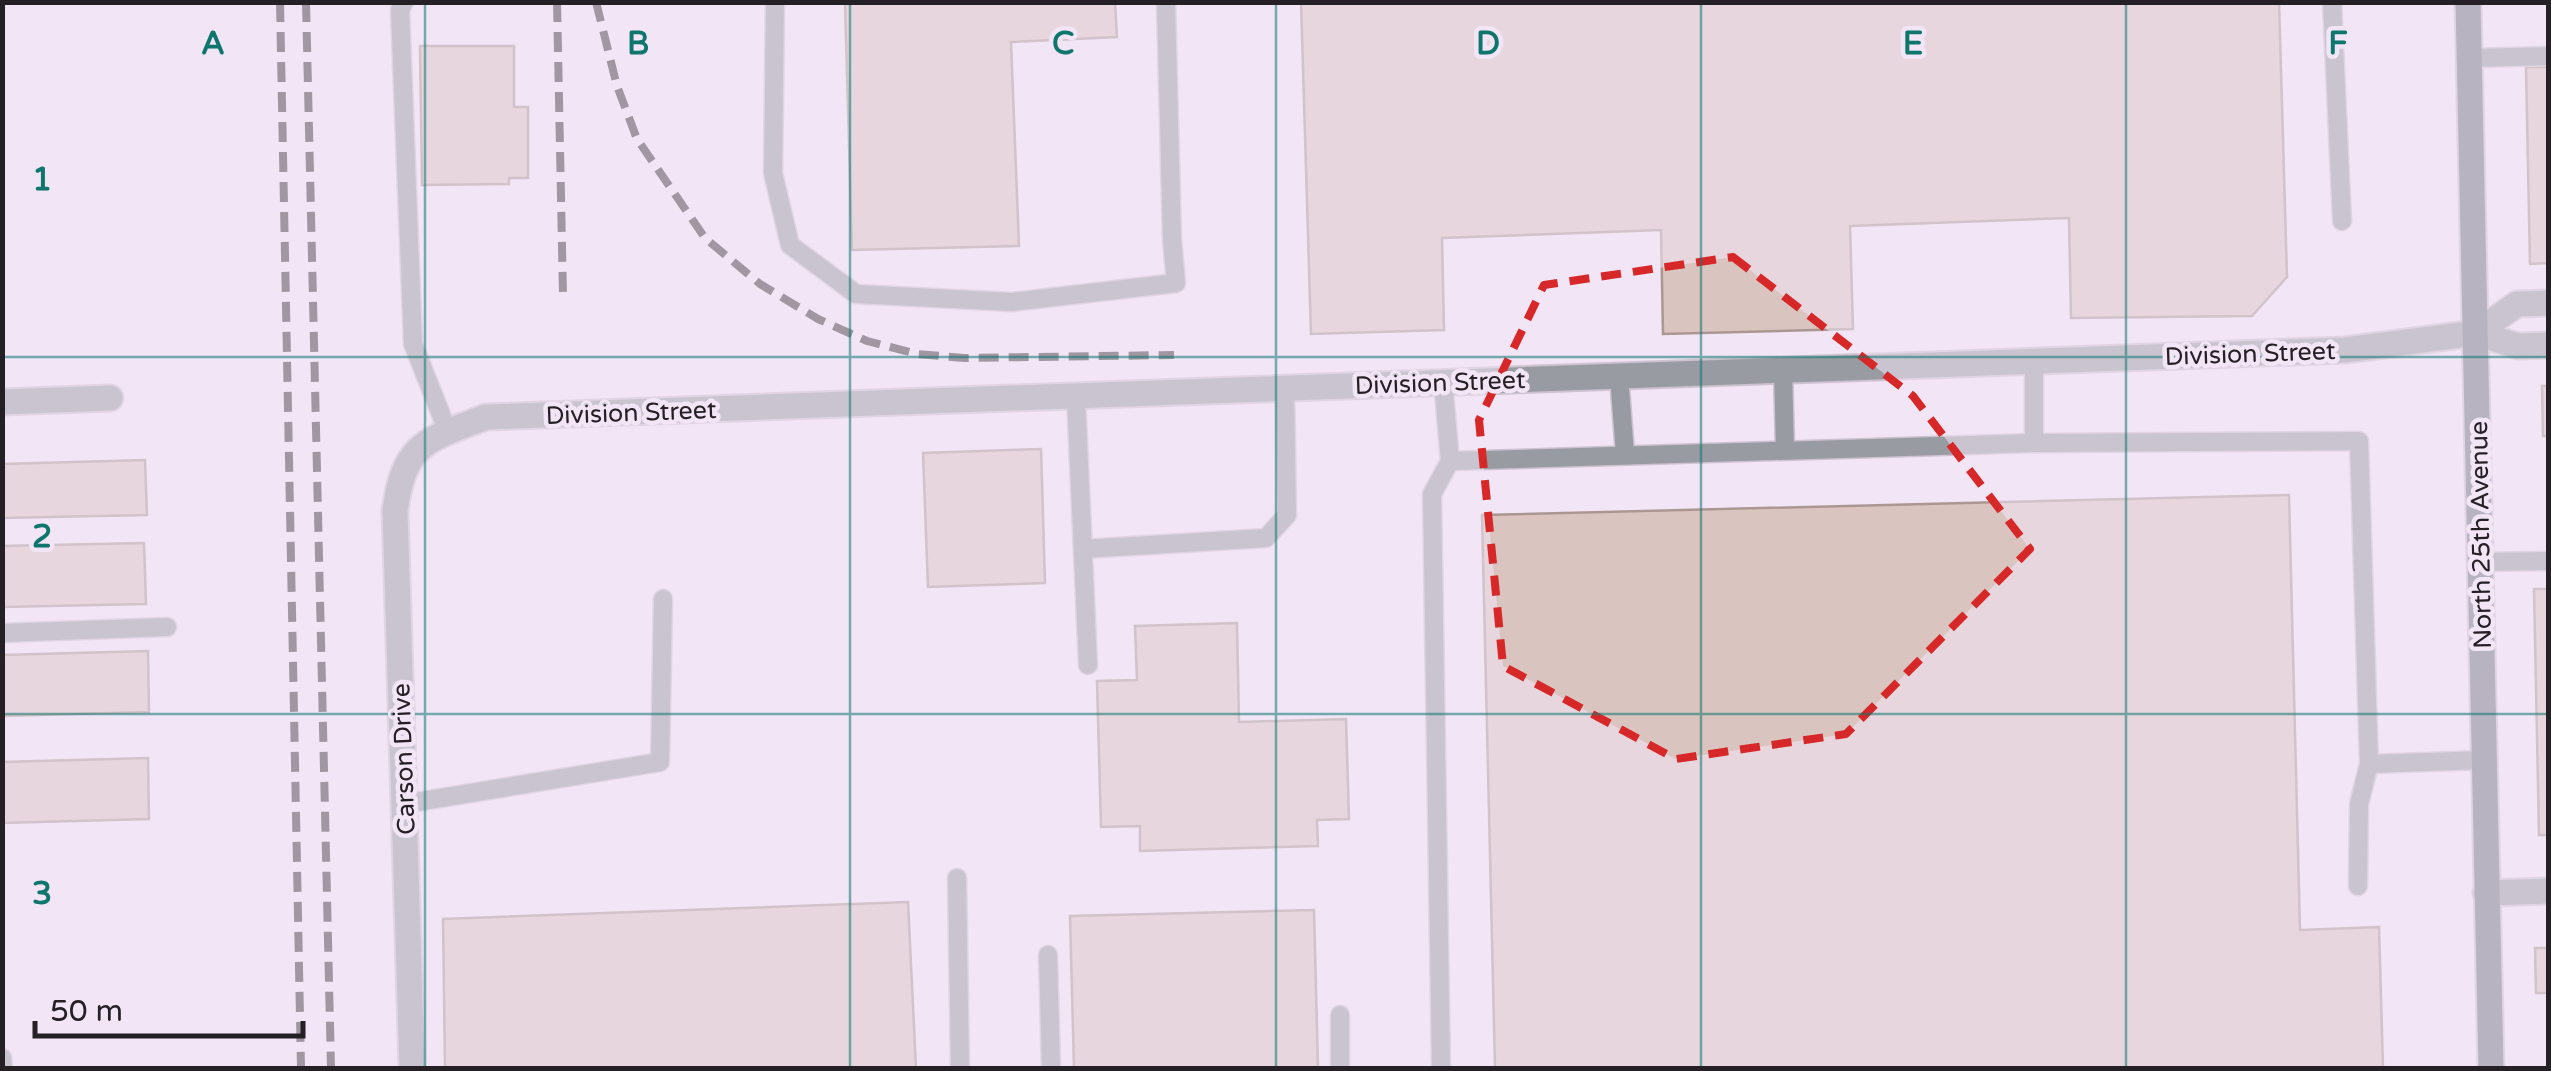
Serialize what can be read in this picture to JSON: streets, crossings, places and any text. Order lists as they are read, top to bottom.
{
  "streets": {
    "main road": ["North 25th Avenue"],
    "street": ["Division Street", "Carson Drive"]
  },
  "crossings": [
    ["Division Street", "North 25th Avenue"],
    ["Division Street", "Carson Drive"]
  ],
  "scale_bar": "50 m",
  "grid": {
    "columns": [
      "A",
      "B",
      "C",
      "D",
      "E",
      "F"
    ],
    "rows": ["1", "2", "3"]
  }
}
